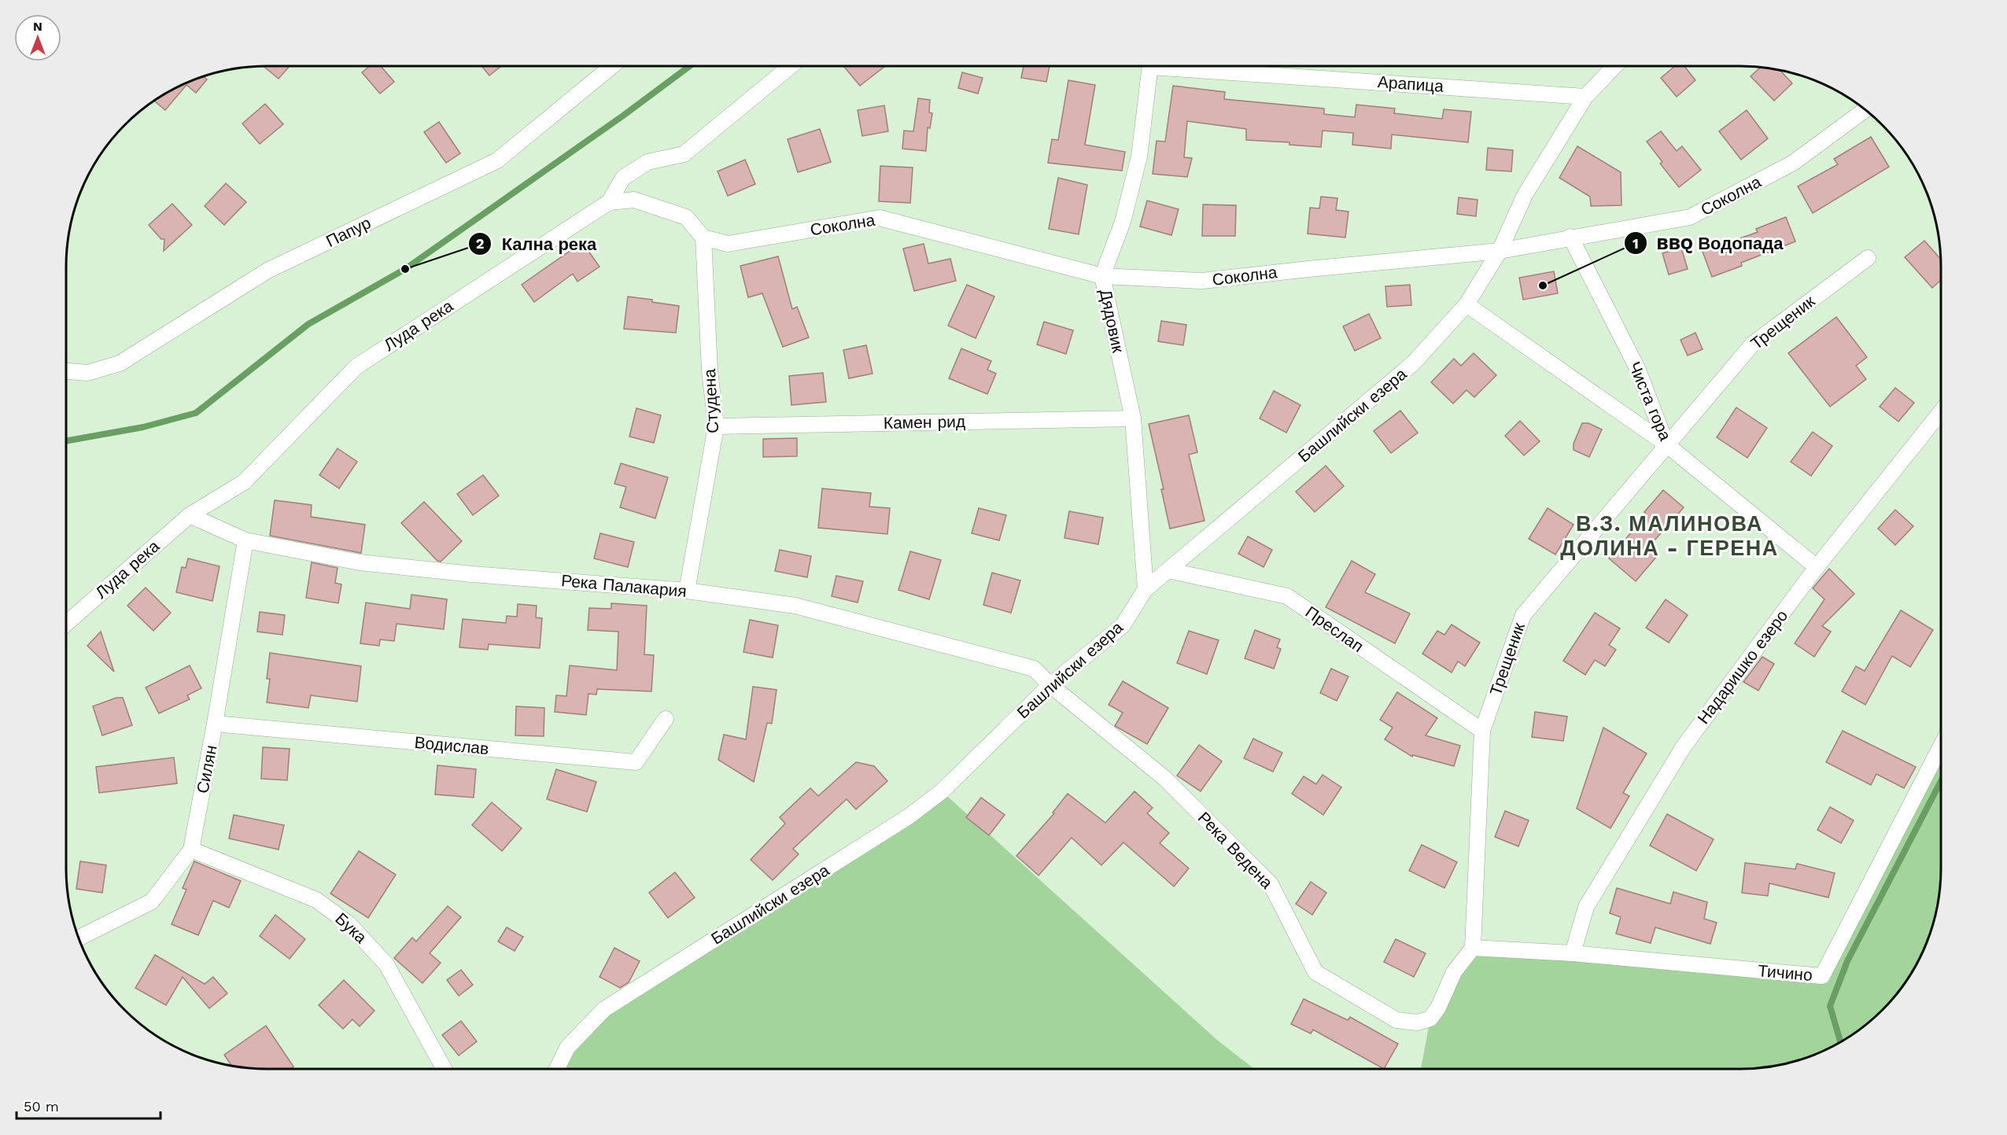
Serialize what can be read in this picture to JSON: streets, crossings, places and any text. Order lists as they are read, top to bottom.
{
  "streets": {
    "street": [
      "Арапица",
      "Соколна",
      "Папур",
      "Дядовик",
      "Трещеник",
      "Луда река",
      "Студена",
      "Чиста гора",
      "Башлийски езера",
      "Камен рид",
      "Река Палакария",
      "Преслап",
      "Надаришко езеро",
      "Водислав",
      "Силян",
      "Река Ведена",
      "Бука",
      "Тичино"
    ]
  },
  "crossings": [
    ["Арапица", "Башлийски езера"],
    ["Соколна", "Дядовик"],
    ["Соколна", "Студена"],
    ["Соколна", "Чиста гора"],
    ["Соколна", "Башлийски езера"],
    ["Дядовик", "Башлийски езера"],
    ["Дядовик", "Камен рид"],
    ["Трещеник", "Чиста гора"],
    ["Трещеник", "Преслап"],
    ["Трещеник", "Река Ведена"],
    ["Трещеник", "Тичино"],
    ["Луда река", "Река Палакария"],
    ["Студена", "Камен рид"],
    ["Студена", "Река Палакария"],
    ["Чиста гора", "Надаришко езеро"],
    ["Башлийски езера", "Река Палакария"],
    ["Башлийски езера", "Преслап"],
    ["Башлийски езера", "Река Ведена"],
    ["Река Палакария", "Силян"],
    ["Река Палакария", "Река Ведена"],
    ["Надаришко езеро", "Тичино"],
    ["Водислав", "Силян"],
    ["Силян", "Бука"],
    ["Река Ведена", "Тичино"]
  ],
  "districts": ["В.З. МАЛИНОВА ДОЛИНА - ГЕРЕНА"],
  "places": ["Кална река", "BBQ Водопада"],
  "scale_bar": "50 m",
  "north": "top"
}
